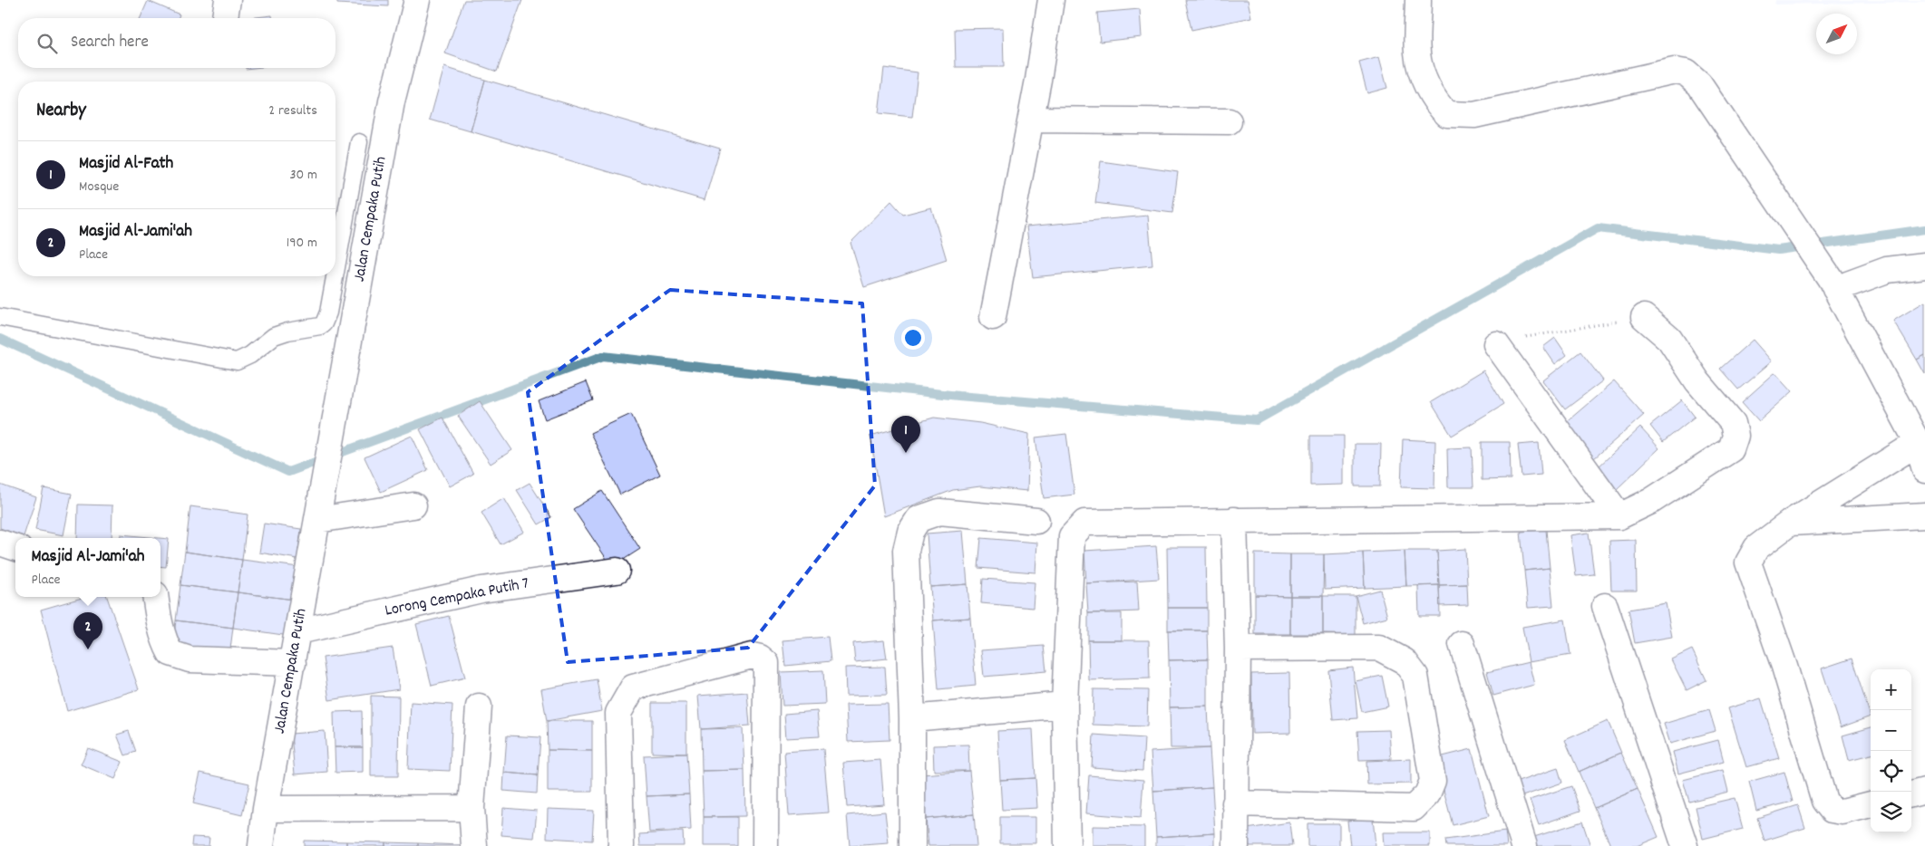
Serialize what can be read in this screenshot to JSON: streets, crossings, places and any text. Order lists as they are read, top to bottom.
{
  "streets": {
    "street": ["Jalan Cempaka Putih", "Lorong Cempaka Putih 7"]
  },
  "crossings": [
    ["Jalan Cempaka Putih", "Lorong Cempaka Putih 7"]
  ],
  "north": "top right",
  "page": {
    "search": "Search here",
    "heading": ["Nearby", "2 results"],
    "list": [
      {
        "mark": "1",
        "name": "Masjid Al-Fath",
        "note": "Mosque",
        "value": "30 m"
      },
      {
        "mark": "2",
        "name": "Masjid Al-Jami'ah",
        "note": "Place",
        "value": "190 m"
      }
    ],
    "pins": ["1", "2"],
    "popup": ["Masjid Al-Jami'ah", "Place"],
    "map_buttons": ["+", "−"]
  }
}
